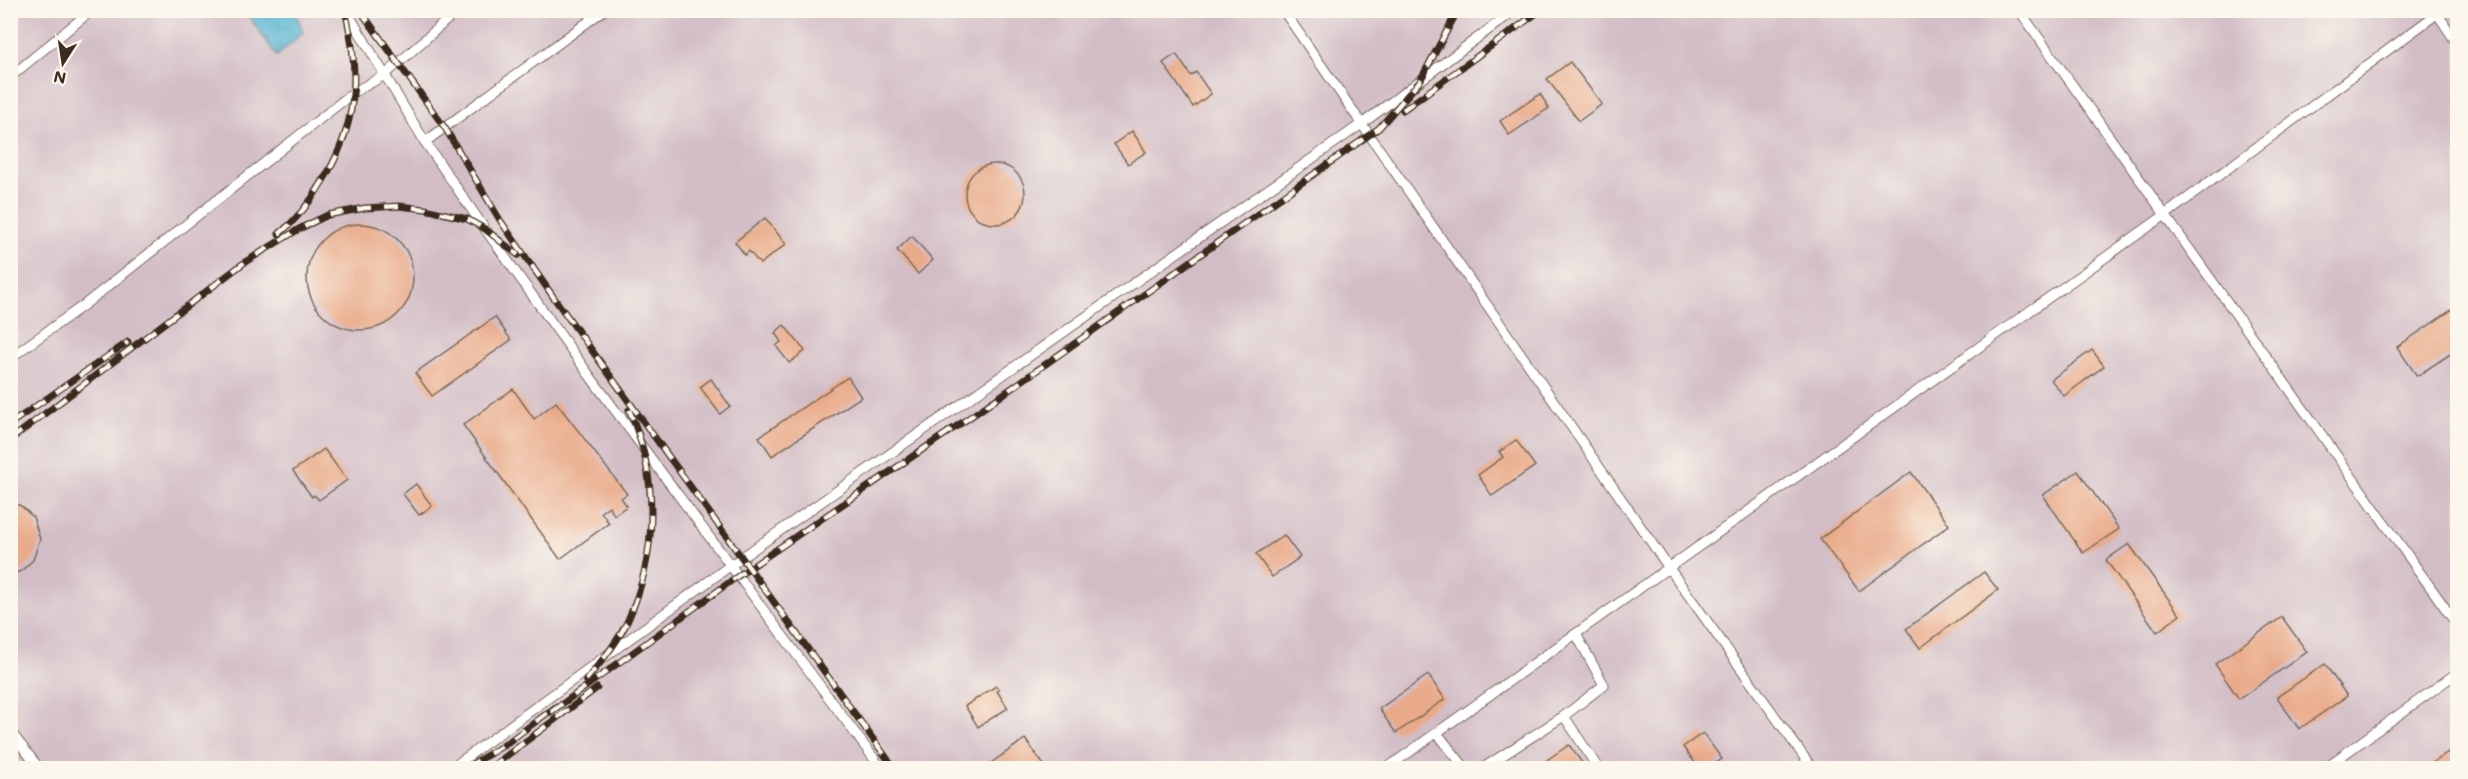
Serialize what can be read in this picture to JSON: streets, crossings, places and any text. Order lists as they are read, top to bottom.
{
  "north": "bottom"
}
